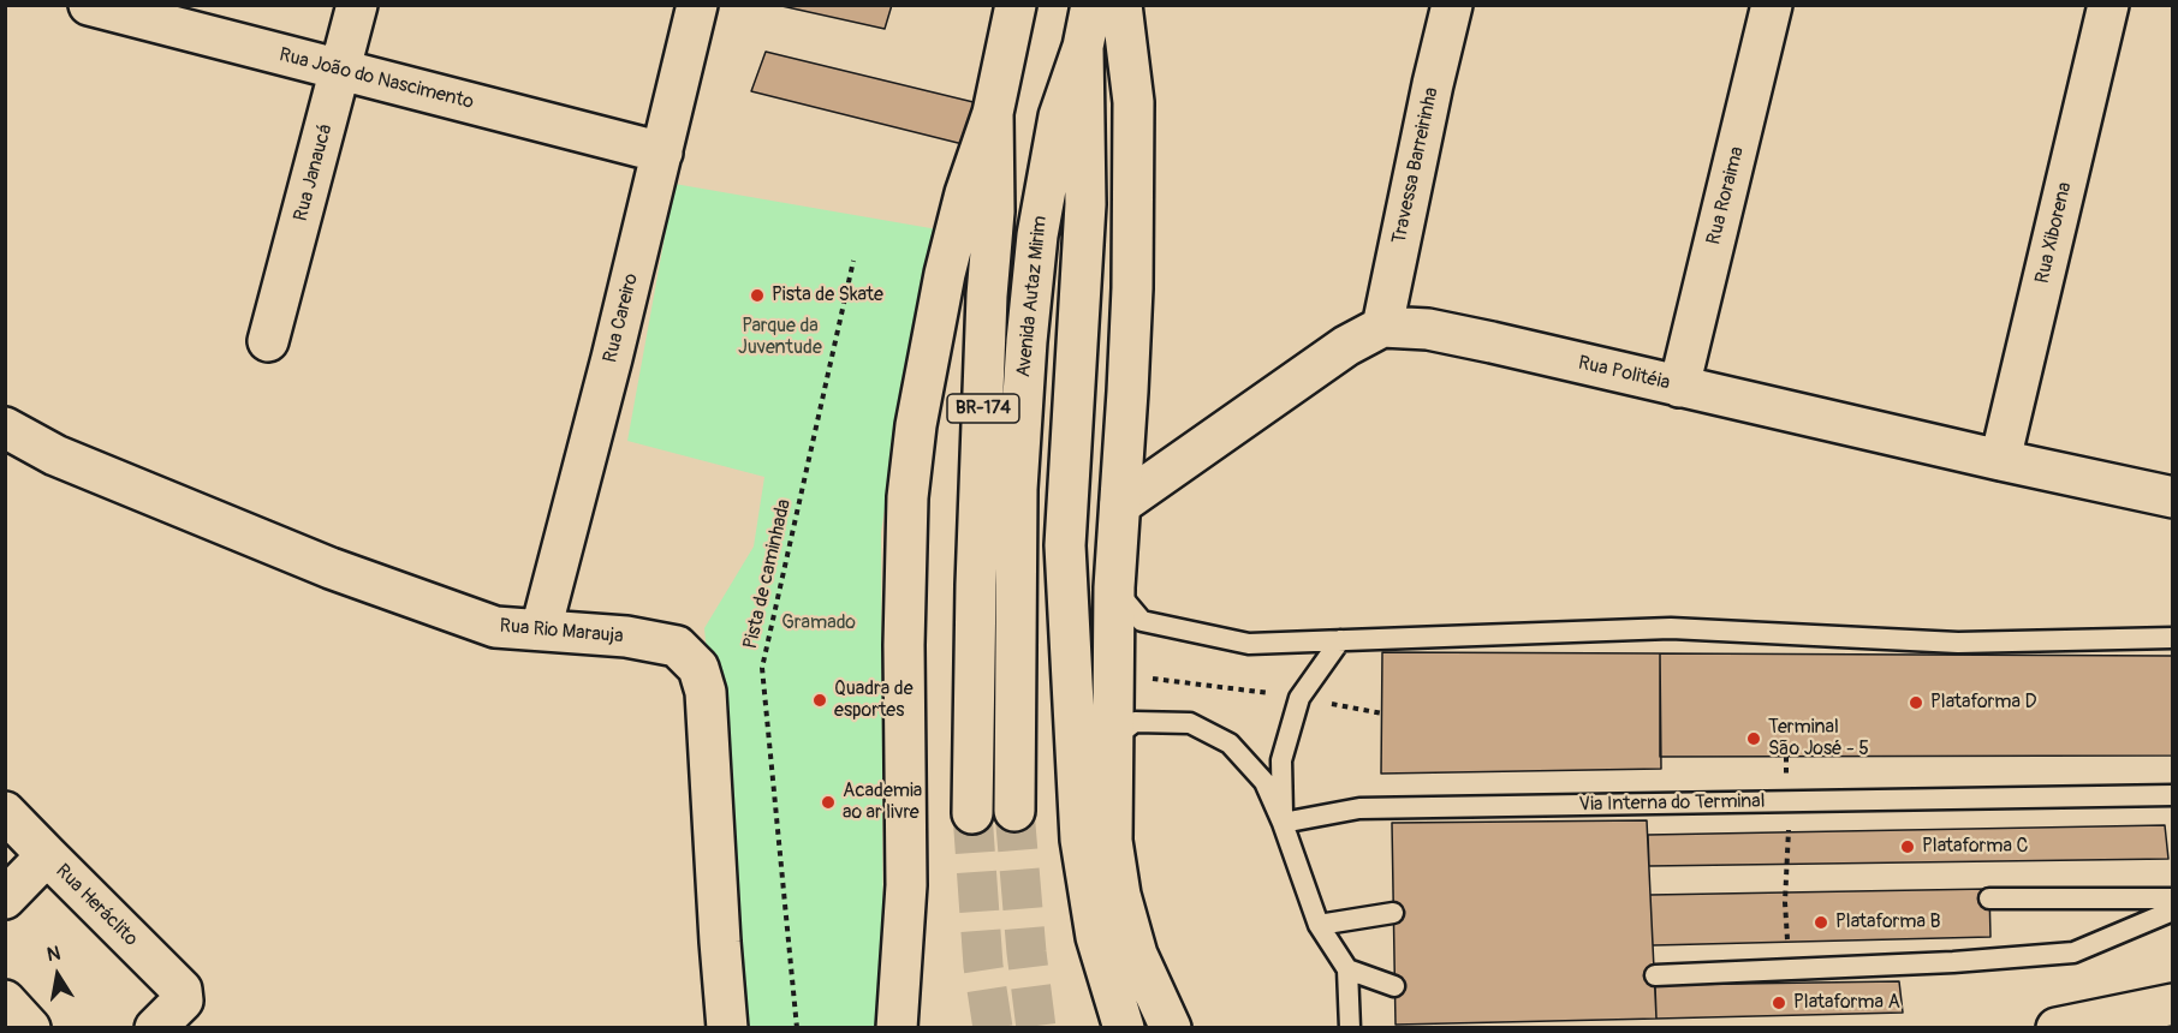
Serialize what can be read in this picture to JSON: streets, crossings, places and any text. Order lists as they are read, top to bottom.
{
  "streets": {
    "street": [
      "Rua João do Nascimento",
      "Travessa Barreirinha",
      "Rua Janaucá",
      "Rua Roraima",
      "Rua Xiborena",
      "Avenida Autaz Mirim",
      "Rua Careiro",
      "Rua Politéia",
      "BR-174",
      "Rua Rio Marauja",
      "Rua Heráclito"
    ],
    "lane": ["Via Interna do Terminal"],
    "path": ["Pista de caminhada"]
  },
  "crossings": [
    ["Rua João do Nascimento", "Rua Janaucá"],
    ["Rua João do Nascimento", "Rua Careiro"],
    ["Travessa Barreirinha", "Rua Politéia"],
    ["Rua Roraima", "Rua Politéia"],
    ["Rua Xiborena", "Rua Politéia"],
    ["Rua Careiro", "Rua Rio Marauja"]
  ],
  "parks": ["Parque da Juventude", "Gramado"],
  "places": [
    "Pista de Skate",
    "Quadra de esportes",
    "Plataforma D",
    "Terminal São José - 5",
    "Academia ao ar livre",
    "Plataforma C",
    "Plataforma B",
    "Plataforma A"
  ],
  "north": "top"
}
